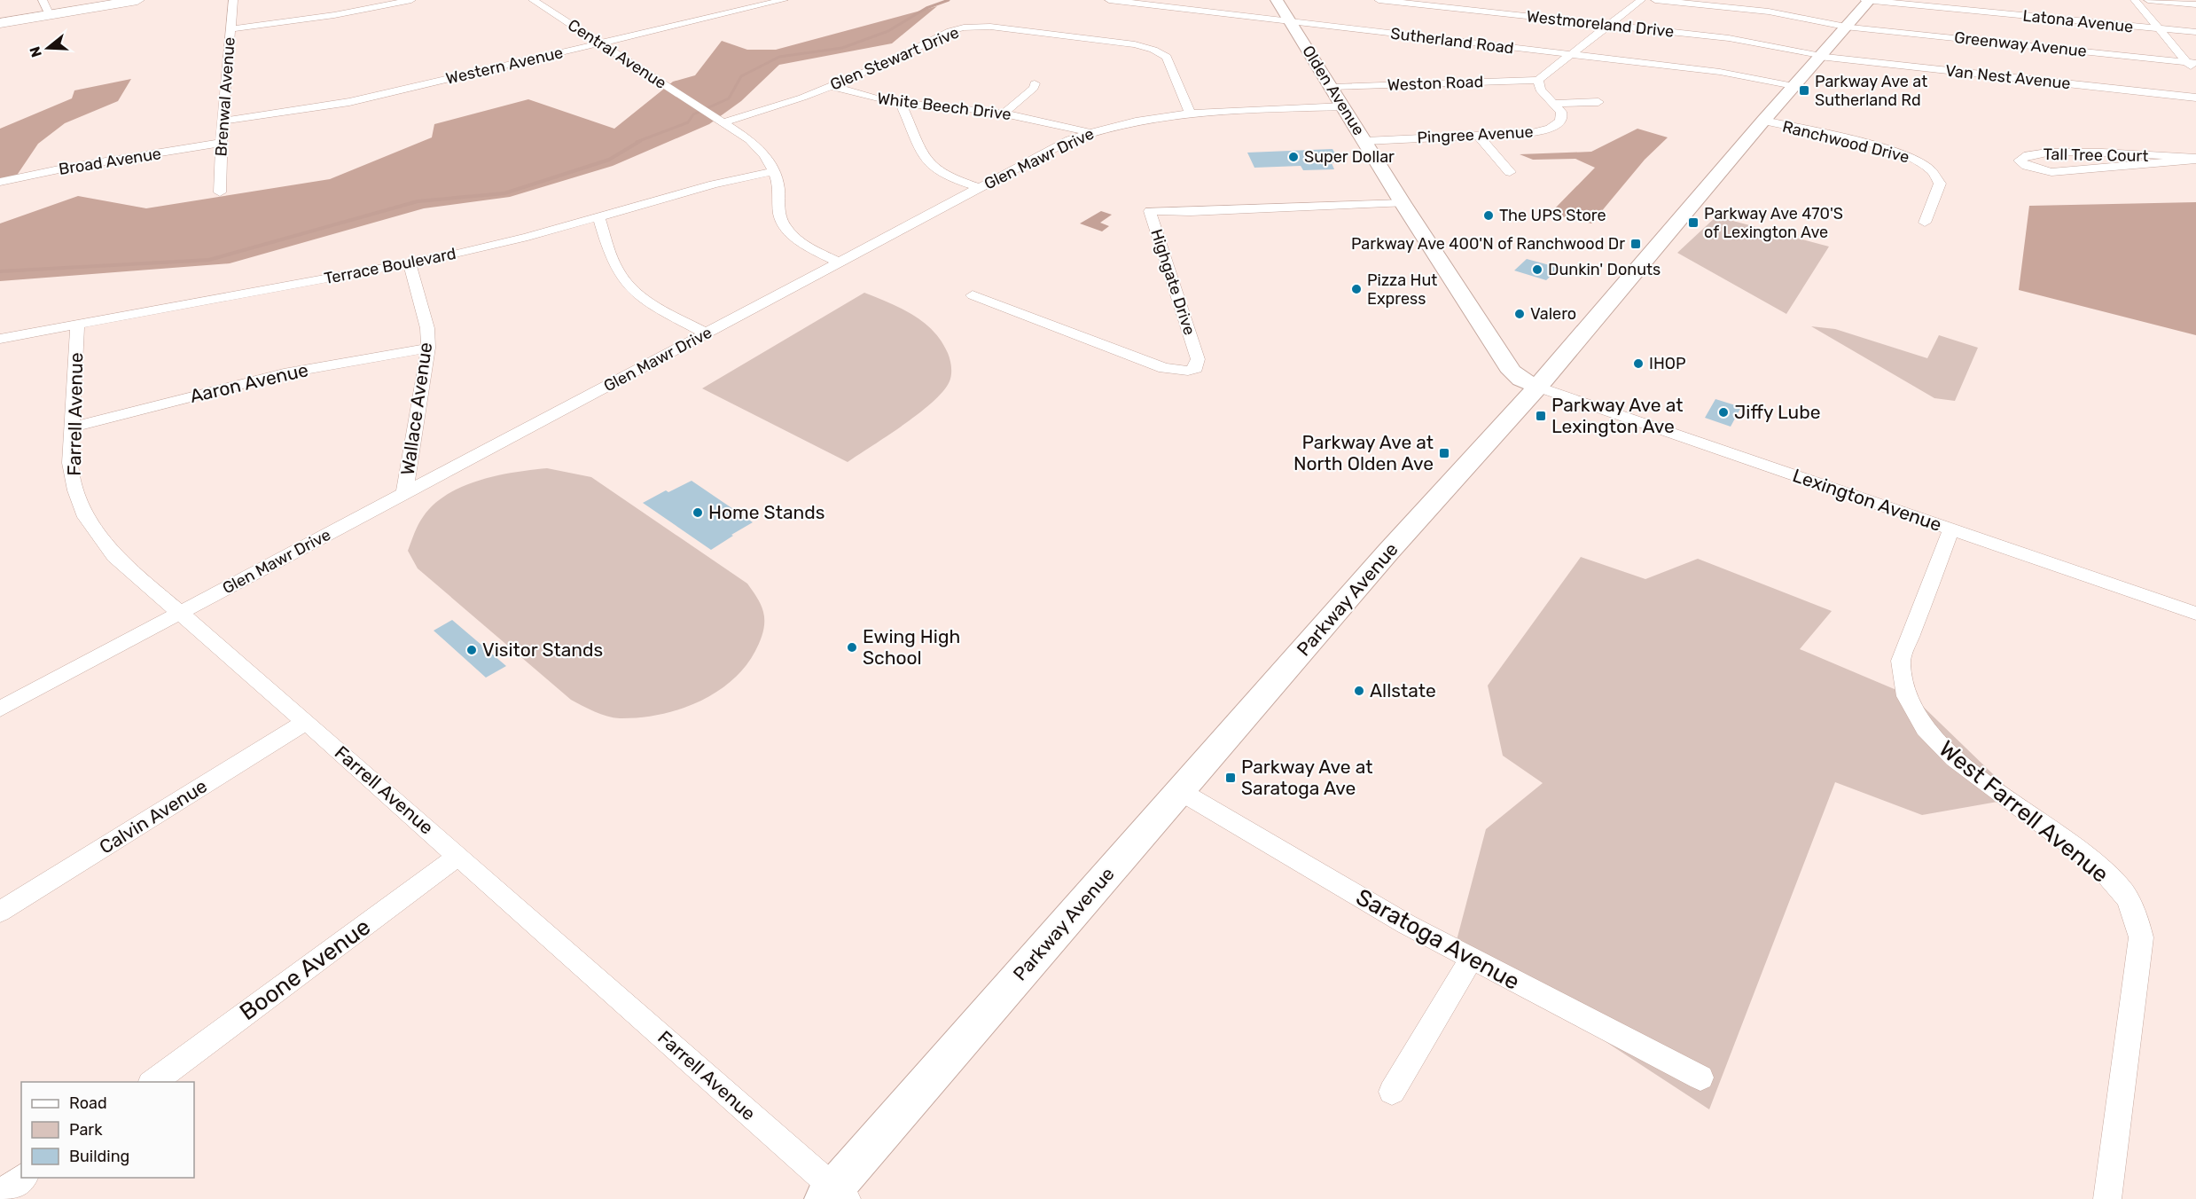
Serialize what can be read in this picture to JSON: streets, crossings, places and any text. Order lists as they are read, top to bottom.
{
  "streets": {
    "main road": ["Olden Avenue", "Parkway Avenue"],
    "street": [
      "Latona Avenue",
      "Westmoreland Drive",
      "Sutherland Road",
      "Greenway Avenue",
      "Central Avenue",
      "Glen Stewart Drive",
      "Western Avenue",
      "Van Nest Avenue",
      "Weston Road",
      "Brenwal Avenue",
      "White Beech Drive",
      "Pingree Avenue",
      "Ranchwood Drive",
      "Tall Tree Court",
      "Glen Mawr Drive",
      "Broad Avenue",
      "Terrace Boulevard",
      "Highgate Drive",
      "Aaron Avenue",
      "Wallace Avenue",
      "Farrell Avenue",
      "Lexington Avenue",
      "West Farrell Avenue",
      "Calvin Avenue",
      "Saratoga Avenue",
      "Boone Avenue"
    ]
  },
  "crossings": [
    ["Latona Avenue", "Parkway Avenue"],
    ["Westmoreland Drive", "Van Nest Avenue"],
    ["Westmoreland Drive", "Parkway Avenue"],
    ["Sutherland Road", "Olden Avenue"],
    ["Sutherland Road", "Parkway Avenue"],
    ["Greenway Avenue", "Parkway Avenue"],
    ["Central Avenue", "Glen Stewart Drive"],
    ["Central Avenue", "Western Avenue"],
    ["Central Avenue", "Terrace Boulevard"],
    ["Glen Stewart Drive", "White Beech Drive"],
    ["Glen Stewart Drive", "Glen Mawr Drive"],
    ["Western Avenue", "Brenwal Avenue"],
    ["Van Nest Avenue", "Parkway Avenue"],
    ["Weston Road", "Olden Avenue"],
    ["Weston Road", "Pingree Avenue"],
    ["Olden Avenue", "Pingree Avenue"],
    ["Olden Avenue", "Glen Mawr Drive"],
    ["Olden Avenue", "Highgate Drive"],
    ["Olden Avenue", "Lexington Avenue"],
    ["Olden Avenue", "Parkway Avenue"],
    ["Brenwal Avenue", "Broad Avenue"],
    ["White Beech Drive", "Glen Mawr Drive"],
    ["Ranchwood Drive", "Parkway Avenue"],
    ["Glen Mawr Drive", "Wallace Avenue"],
    ["Glen Mawr Drive", "Farrell Avenue"],
    ["Terrace Boulevard", "Wallace Avenue"],
    ["Terrace Boulevard", "Farrell Avenue"],
    ["Aaron Avenue", "Wallace Avenue"],
    ["Aaron Avenue", "Farrell Avenue"],
    ["Farrell Avenue", "Parkway Avenue"],
    ["Farrell Avenue", "Calvin Avenue"],
    ["Farrell Avenue", "Boone Avenue"],
    ["Lexington Avenue", "Parkway Avenue"],
    ["Lexington Avenue", "West Farrell Avenue"],
    ["Parkway Avenue", "Saratoga Avenue"]
  ],
  "places": {
    "transit": [
      "Parkway Ave at Sutherland Rd",
      "Parkway Ave 470'S of Lexington Ave",
      "Parkway Ave 400'N of Ranchwood Dr",
      "Parkway Ave at Lexington Ave",
      "Parkway Ave at North Olden Ave",
      "Parkway Ave at Saratoga Ave"
    ],
    "other": [
      "Super Dollar",
      "The UPS Store",
      "Dunkin' Donuts",
      "Pizza Hut Express",
      "Valero",
      "IHOP",
      "Jiffy Lube",
      "Home Stands",
      "Ewing High School",
      "Visitor Stands",
      "Allstate"
    ]
  },
  "legend": ["Road", "Park", "Building"],
  "north": "left"
}
